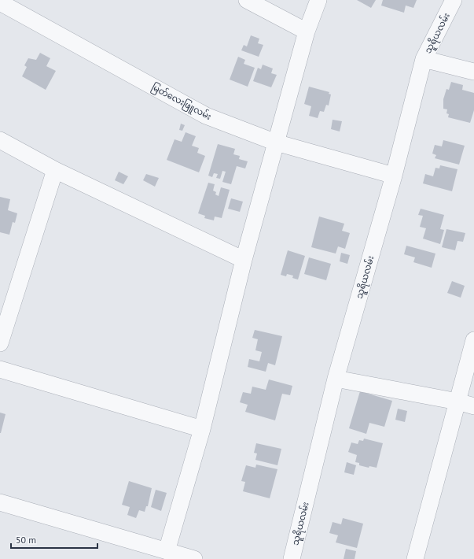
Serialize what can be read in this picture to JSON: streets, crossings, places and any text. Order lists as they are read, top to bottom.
{
  "streets": {
    "street": ["သူရိယလမ်း", "မြတ်လေးဖြူလမ်း"]
  },
  "crossings": [
    ["သူရိယလမ်း", "မြတ်လေးဖြူလမ်း"]
  ],
  "scale_bar": "50 m"
}
